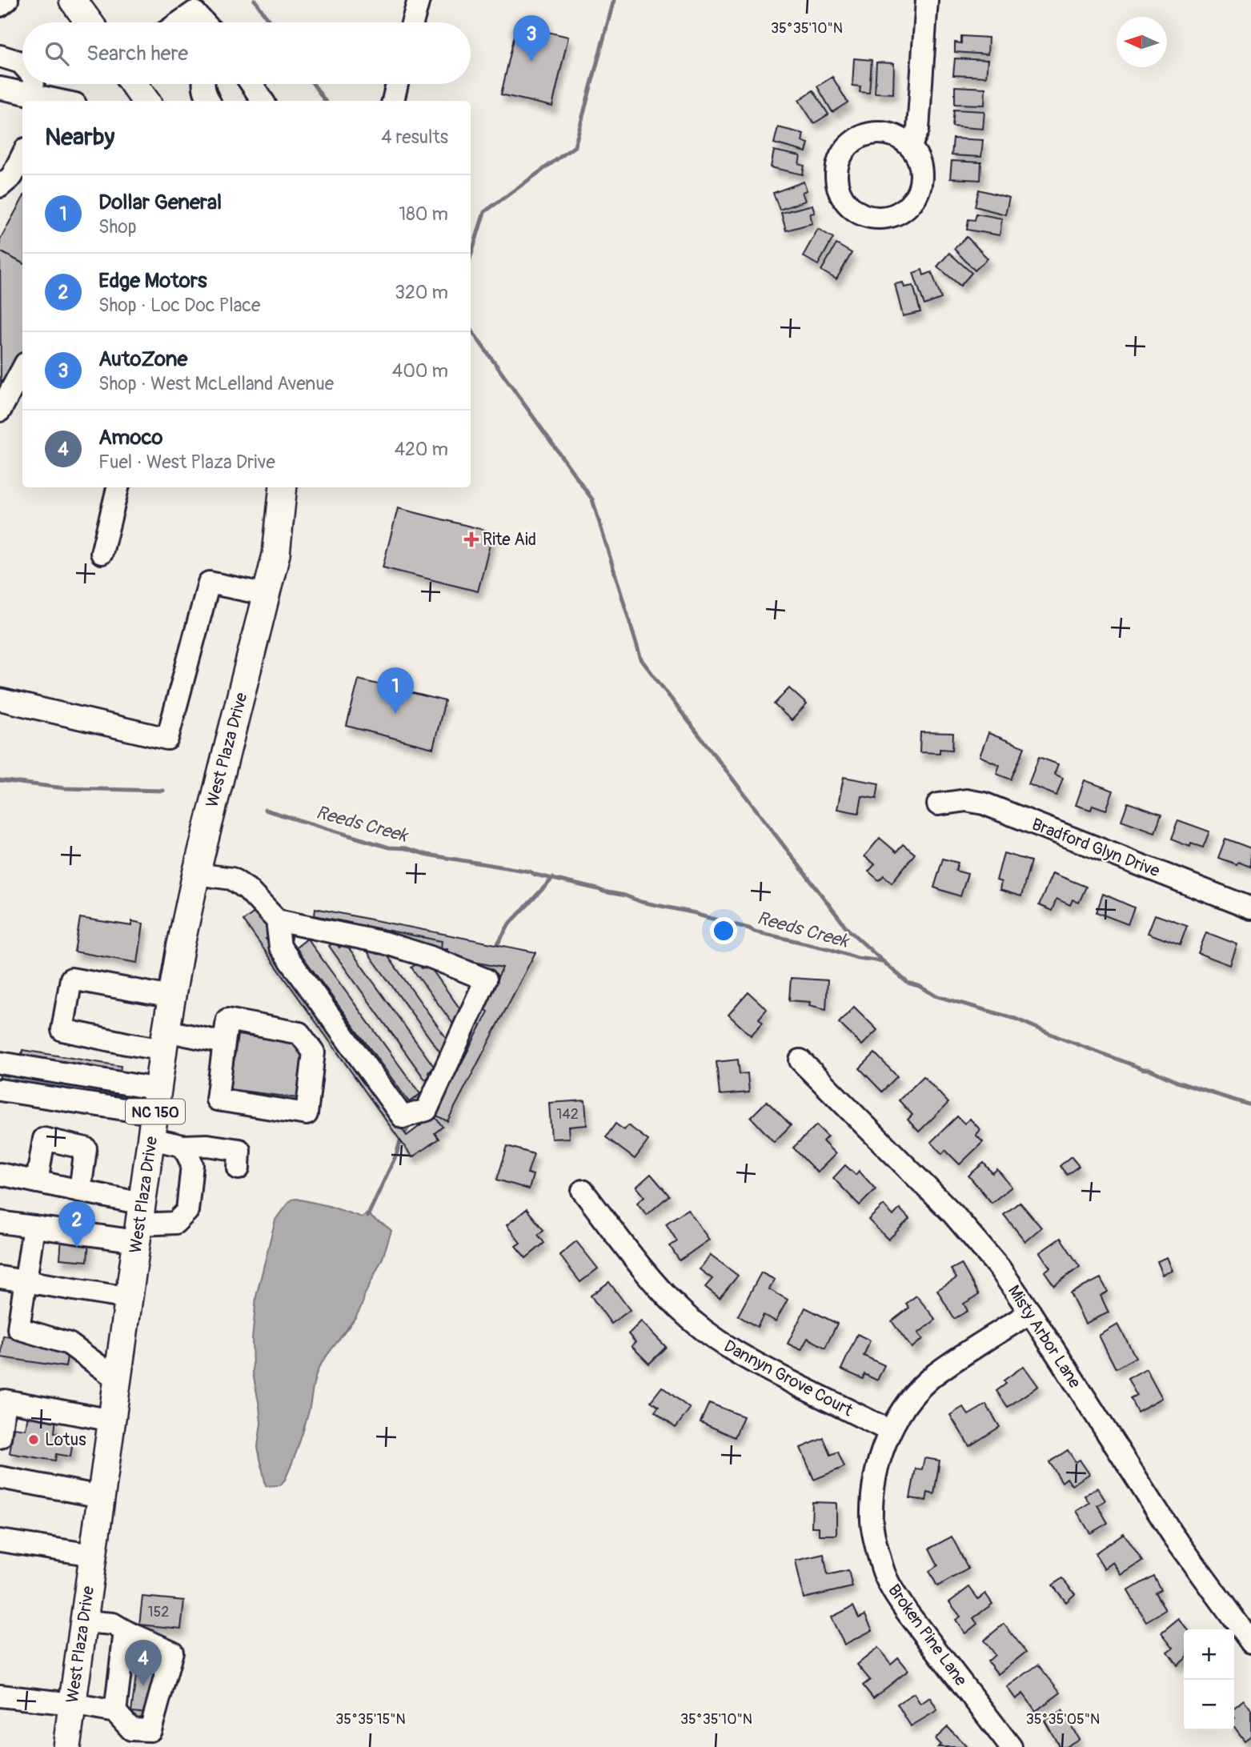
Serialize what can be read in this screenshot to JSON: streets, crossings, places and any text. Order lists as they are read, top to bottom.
{
  "streets": {
    "main road": ["West Plaza Drive", "NC 150"],
    "street": [
      "Bradford Glyn Drive",
      "Misty Arbor Lane",
      "Dannyn Grove Court",
      "Broken Pine Lane"
    ]
  },
  "crossings": [
    ["Misty Arbor Lane", "Broken Pine Lane"],
    ["Dannyn Grove Court", "Broken Pine Lane"]
  ],
  "water": ["Reeds Creek"],
  "places": {
    "health": ["Rite Aid"],
    "other": ["Lotus"]
  },
  "house_numbers": ["142", "152"],
  "north": "left",
  "page": {
    "pins": [
      "3",
      "1",
      "2",
      "4"
    ],
    "search": "Search here",
    "heading": ["Nearby", "4 results"],
    "list": [
      {
        "mark": "1",
        "name": "Dollar General",
        "note": "Shop",
        "value": "180 m"
      },
      {
        "mark": "2",
        "name": "Edge Motors",
        "note": "Shop · Loc Doc Place",
        "value": "320 m"
      },
      {
        "mark": "3",
        "name": "AutoZone",
        "note": "Shop · West McLelland Avenue",
        "value": "400 m"
      },
      {
        "mark": "4",
        "name": "Amoco",
        "note": "Fuel · West Plaza Drive",
        "value": "420 m"
      }
    ],
    "map_buttons": ["+", "−"]
  },
  "coordinates": ["35°35'10\"N", "35°35'15\"N", "35°35'05\"N"]
}
